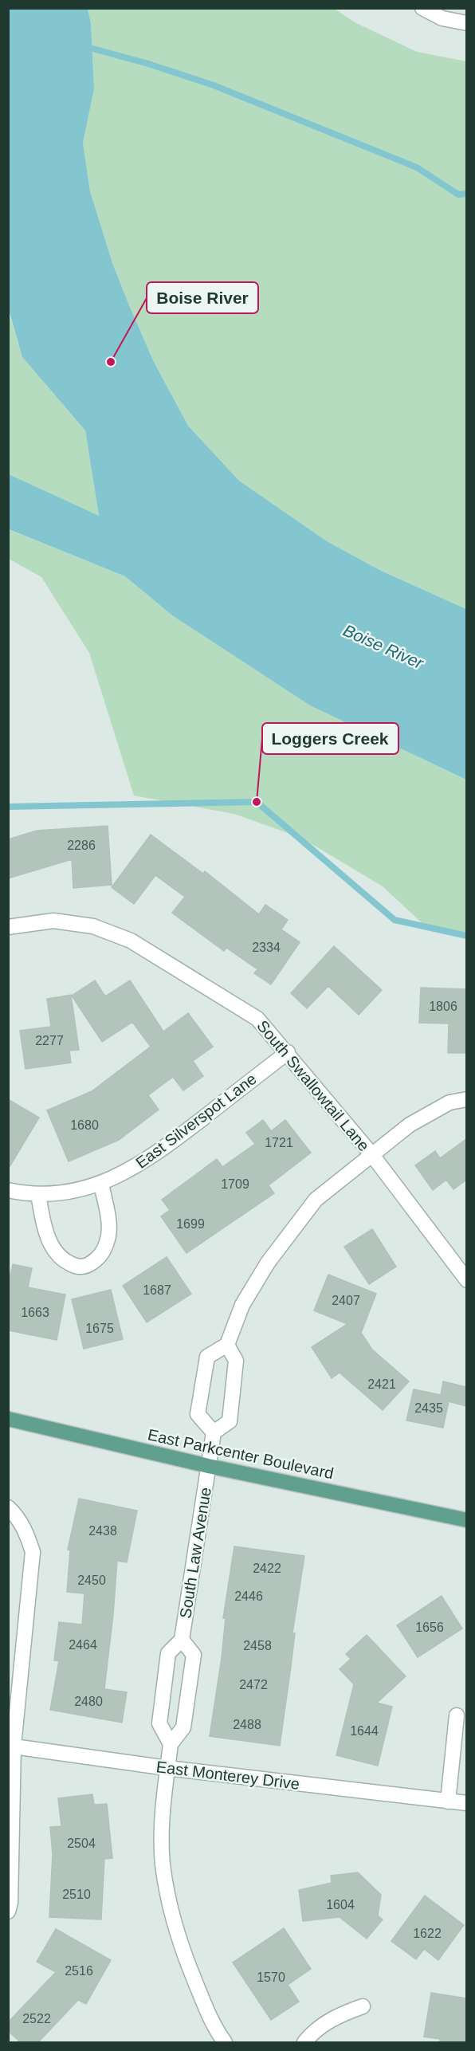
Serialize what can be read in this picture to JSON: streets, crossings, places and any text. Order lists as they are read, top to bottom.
{
  "streets": {
    "main road": ["East Parkcenter Boulevard"],
    "street": [
      "South Swallowtail Lane",
      "East Silverspot Lane",
      "South Law Avenue",
      "East Monterey Drive"
    ]
  },
  "crossings": [
    ["South Swallowtail Lane", "East Silverspot Lane"],
    ["East Parkcenter Boulevard", "South Law Avenue"],
    ["South Law Avenue", "East Monterey Drive"]
  ],
  "water": ["Boise River"],
  "places": ["Boise River", "Loggers Creek"],
  "house_numbers": [
    "2286",
    "2334",
    "1806",
    "2277",
    "1680",
    "1721",
    "1709",
    "1699",
    "1687",
    "2407",
    "1663",
    "1675",
    "2421",
    "2435",
    "2438",
    "2422",
    "2450",
    "2446",
    "1656",
    "2464",
    "2458",
    "2472",
    "2480",
    "2488",
    "1644",
    "2504",
    "2510",
    "1604",
    "1622",
    "2516",
    "1570",
    "2522"
  ]
}
